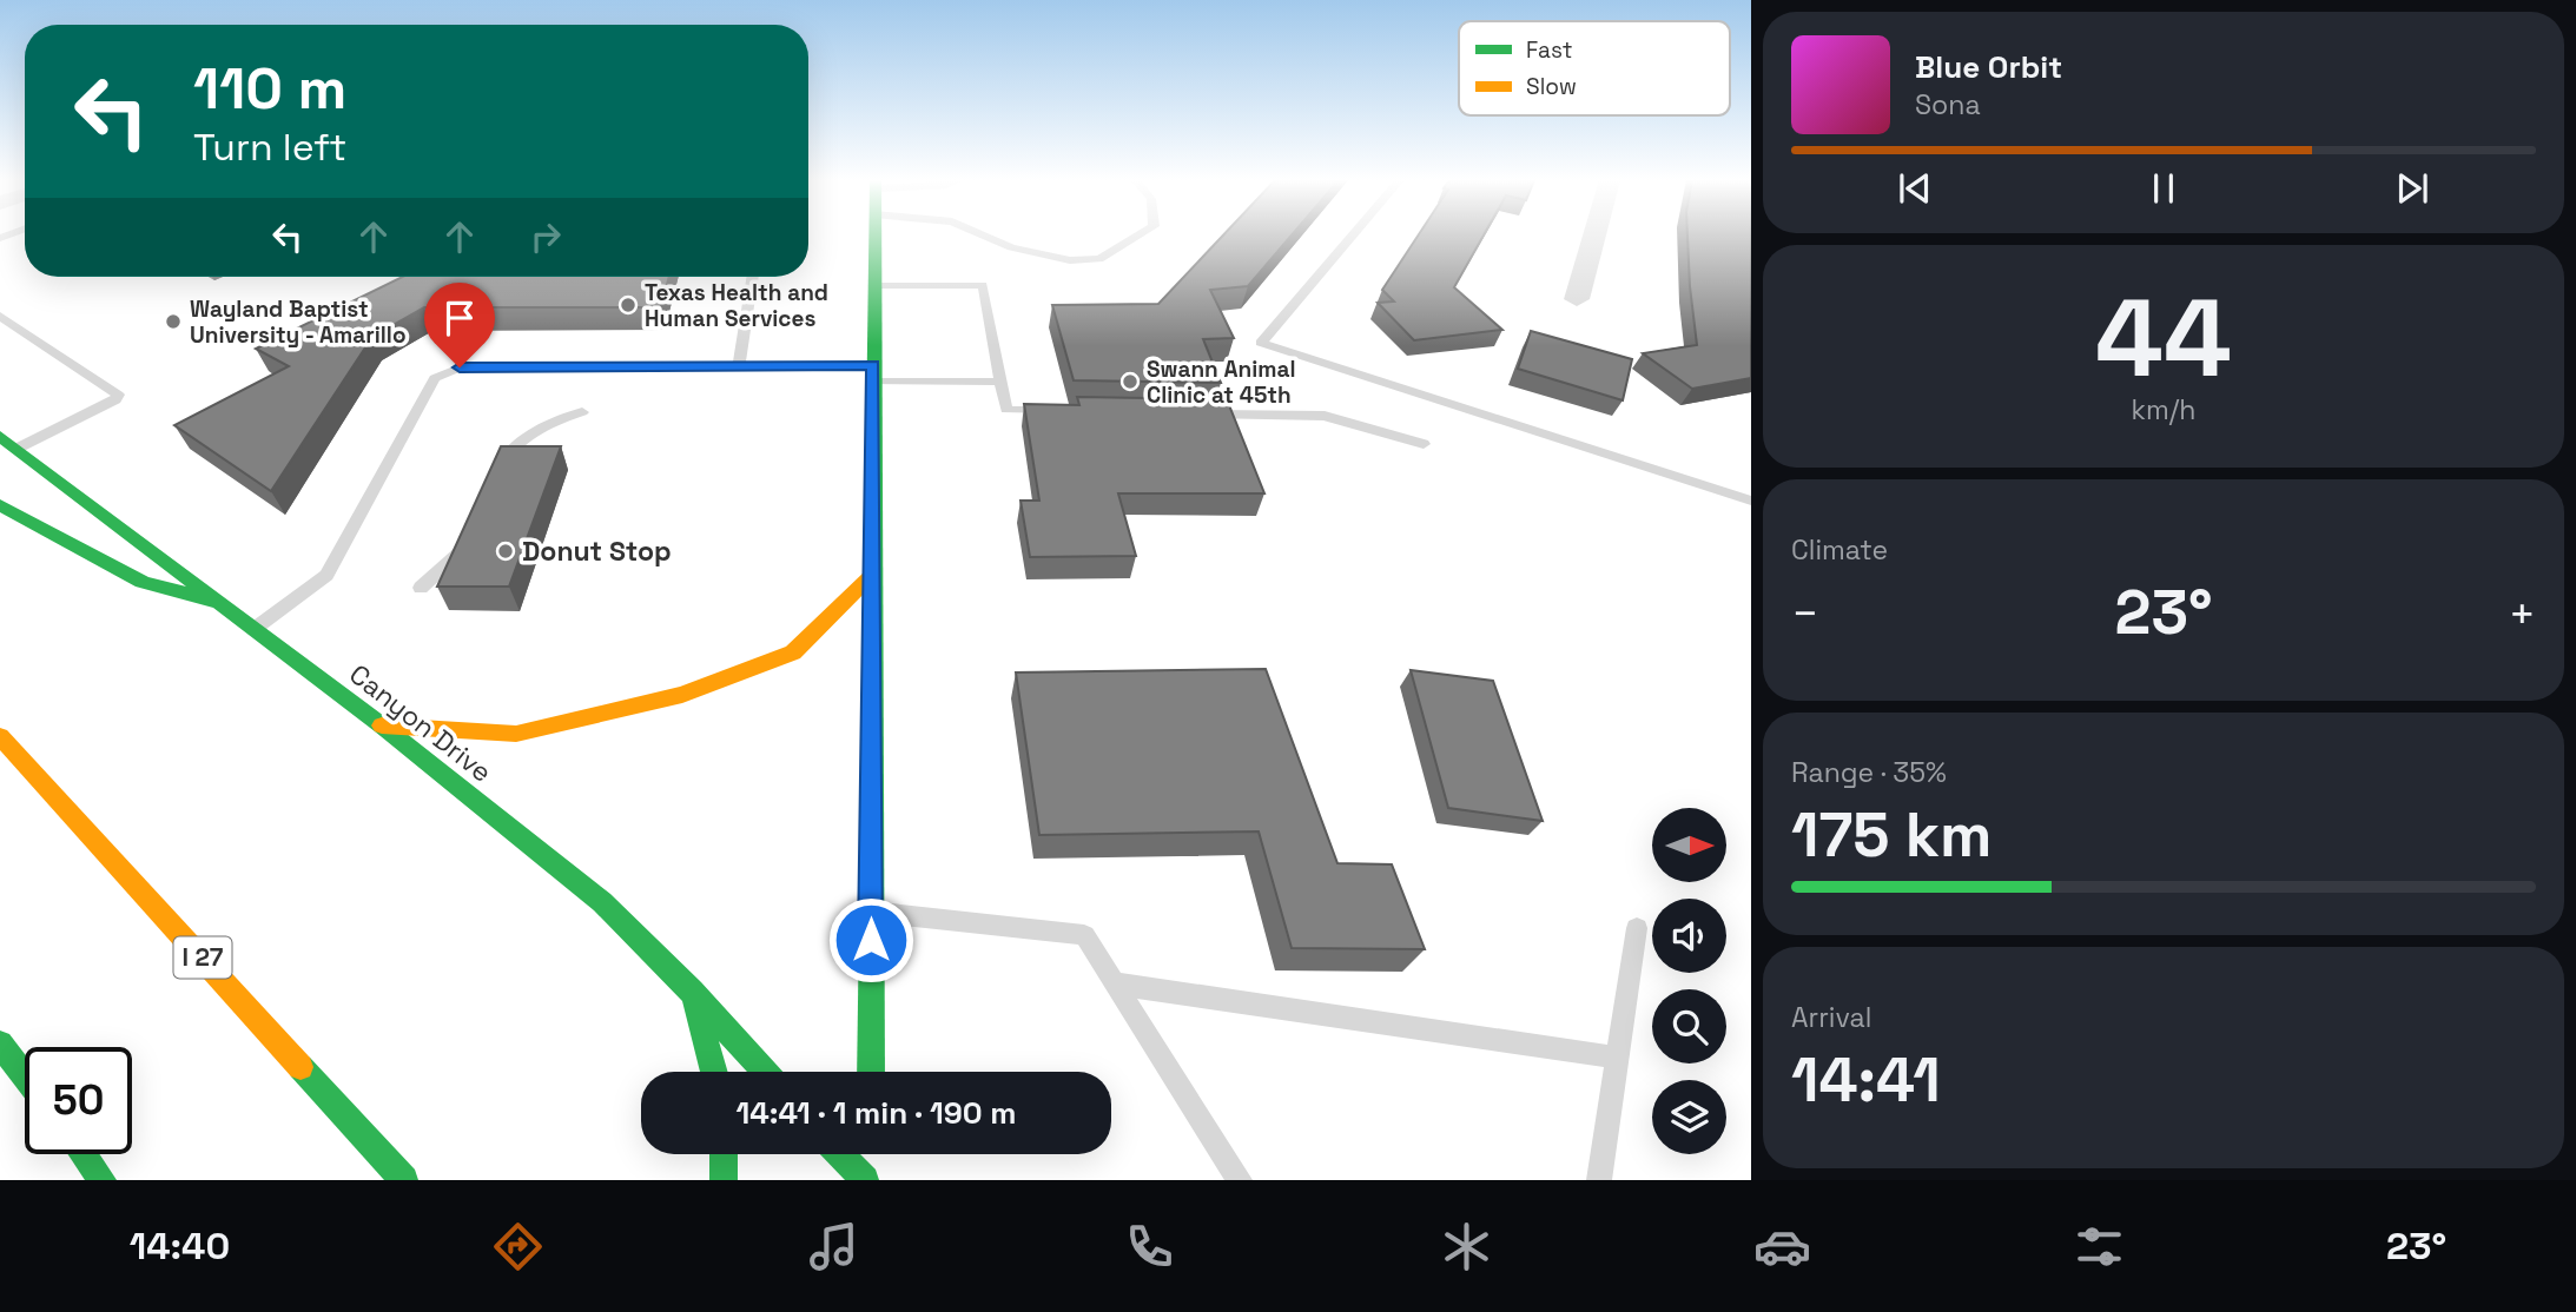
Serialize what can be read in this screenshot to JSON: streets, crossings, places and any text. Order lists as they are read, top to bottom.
{
  "streets": {
    "main road": ["Canyon Drive", "I 27"]
  },
  "places": [
    "Texas Health and Human Services",
    "Wayland Baptist University - Amarillo",
    "Swann Animal Clinic at 45th",
    "Donut Stop"
  ],
  "legend": ["Fast", "Slow"],
  "north": "right",
  "page": {
    "turn": ["110 m", "Turn left"],
    "song": ["Blue Orbit", "Sona"],
    "tile": [
      ["44", "km/h"],
      "Climate",
      ["Range · 35%", "175 km"],
      ["Arrival", "14:41"]
    ],
    "heat": ["−", "23°", "+"],
    "limit": "50",
    "trip": "14:41 · 1 min · 190 m",
    "tabs": ["14:40", "23°"]
  }
}
